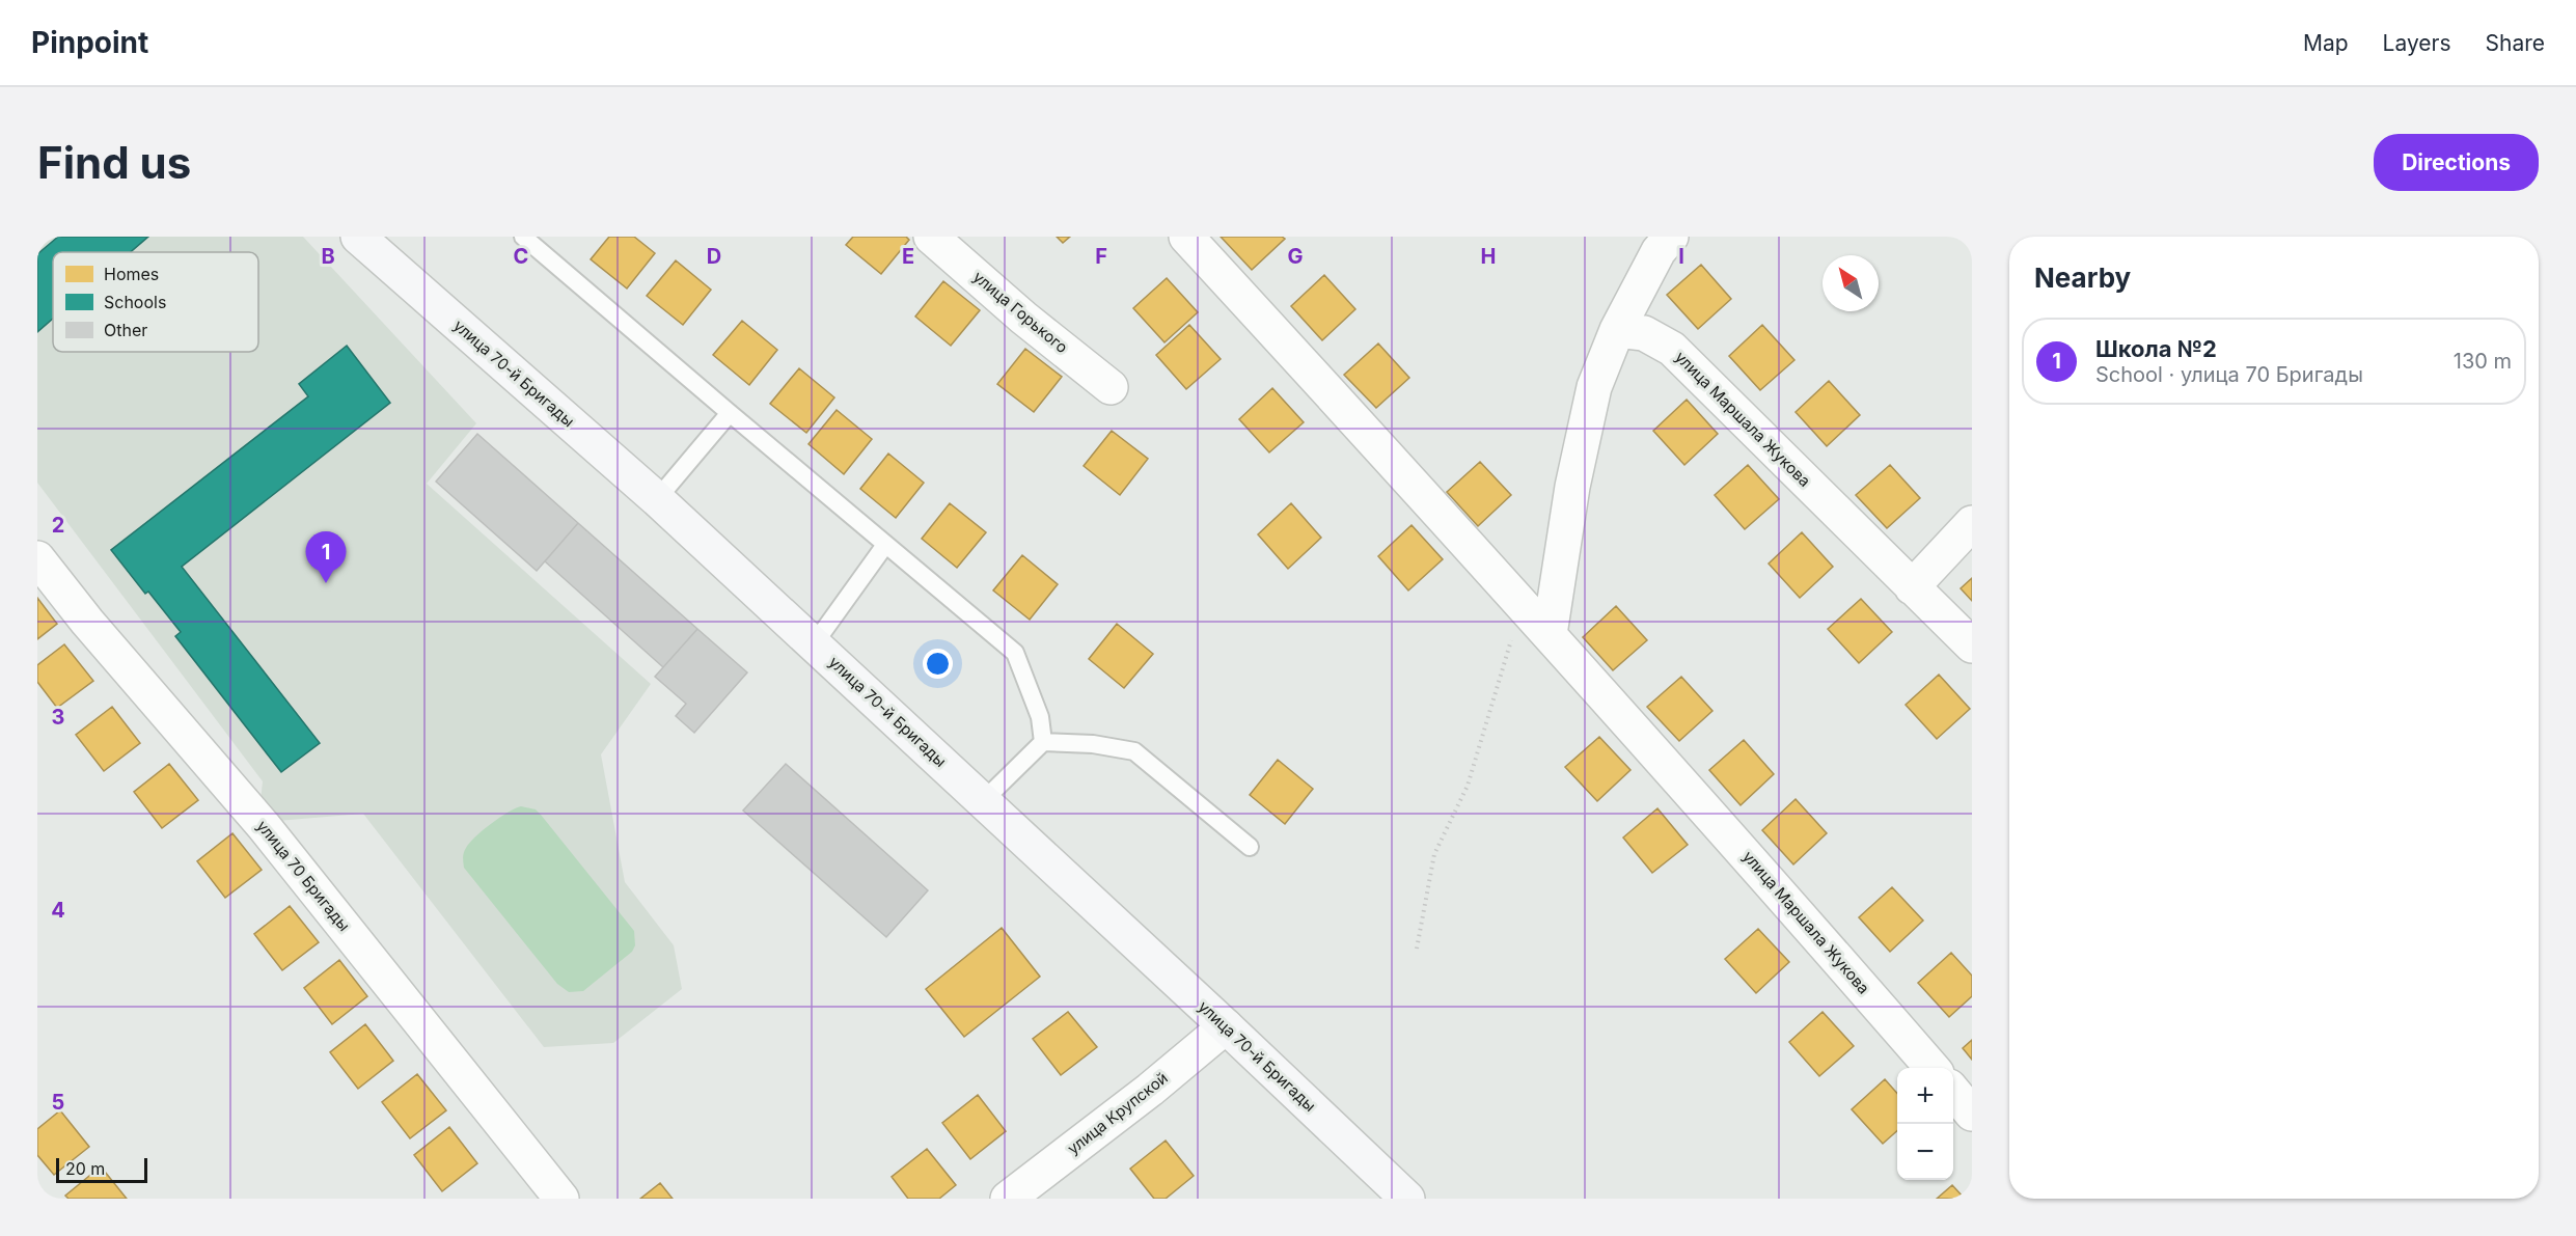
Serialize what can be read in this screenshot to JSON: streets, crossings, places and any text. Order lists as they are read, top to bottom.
{
  "streets": {
    "main road": ["улица 70-й Бригады"],
    "street": [
      "улица Горького",
      "улица Маршала Жукова",
      "улица 70 Бригады",
      "улица Крупской"
    ]
  },
  "crossings": [
    ["улица 70-й Бригады", "улица Крупской"]
  ],
  "legend": ["Homes", "Schools", "Other"],
  "scale_bar": "20 m",
  "north": "top left",
  "page": {
    "header": "Pinpoint",
    "nav": ["Map", "Layers", "Share"],
    "buttons": "Directions",
    "title": "Find us",
    "heading": "Nearby",
    "list": [
      {
        "mark": "1",
        "name": "Школа №2",
        "note": "School · улица 70 Бригады",
        "value": "130 m"
      }
    ],
    "pins": "1",
    "map_buttons": ["+", "−"],
    "scale": "20 m"
  },
  "grid": {
    "columns": [
      "B",
      "C",
      "D",
      "E",
      "F",
      "G",
      "H",
      "I"
    ],
    "rows": [
      "2",
      "3",
      "4",
      "5"
    ]
  }
}
